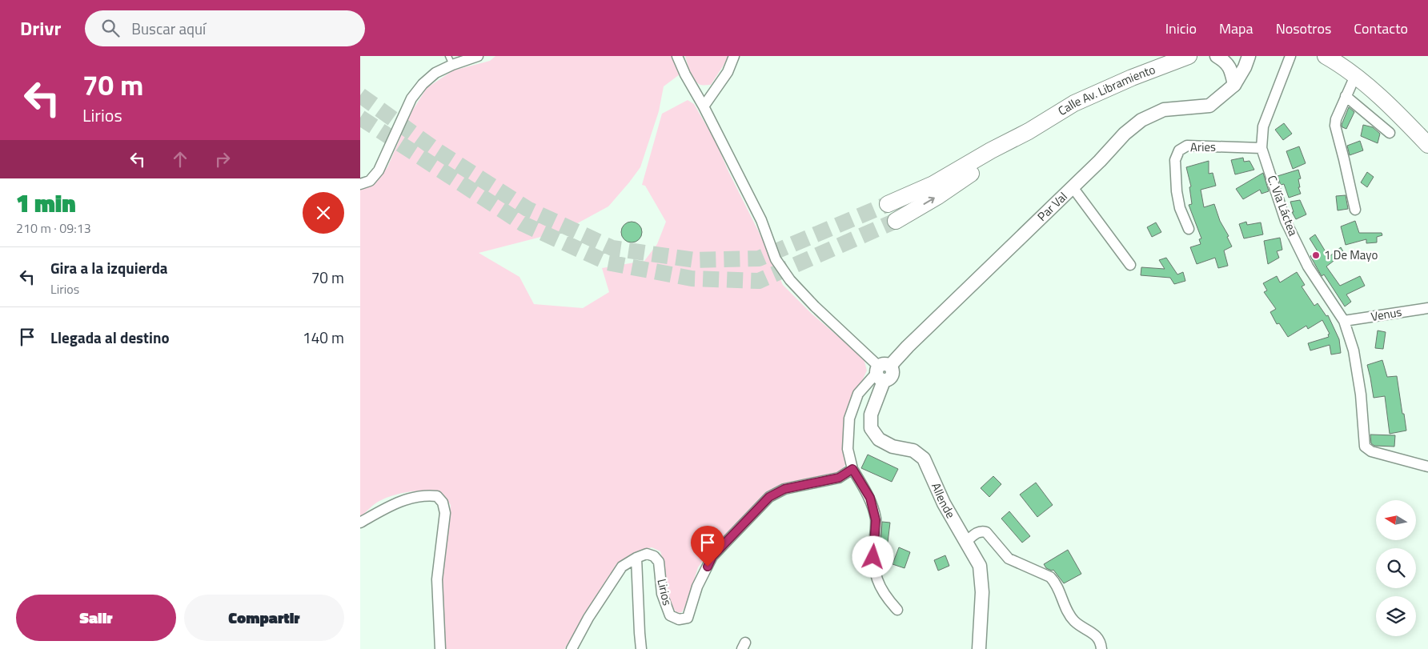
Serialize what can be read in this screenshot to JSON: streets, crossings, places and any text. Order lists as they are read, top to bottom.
{
  "streets": {
    "main road": ["Calle Av. Libramiento"],
    "street": [
      "Aries",
      "C. Vía Láctea",
      "Par Val",
      "Venus",
      "Allende",
      "Lirios"
    ]
  },
  "crossings": [
    ["Aries", "C. Vía Láctea"],
    ["C. Vía Láctea", "Venus"],
    ["Par Val", "Allende"]
  ],
  "places": ["1 De Mayo"],
  "north": "left",
  "page": {
    "header": "Drivr",
    "search": "Buscar aquí",
    "nav": [
      "Inicio",
      "Mapa",
      "Nosotros",
      "Contacto"
    ],
    "turn": ["70 m", "Lirios"],
    "heading": ["1 min", "210 m · 09:13"],
    "list": [
      {
        "name": "Gira a la izquierda",
        "note": "Lirios",
        "value": "70 m"
      },
      {
        "name": "Llegada al destino",
        "value": "140 m"
      }
    ],
    "buttons": ["Salir", "Compartir"]
  }
}
